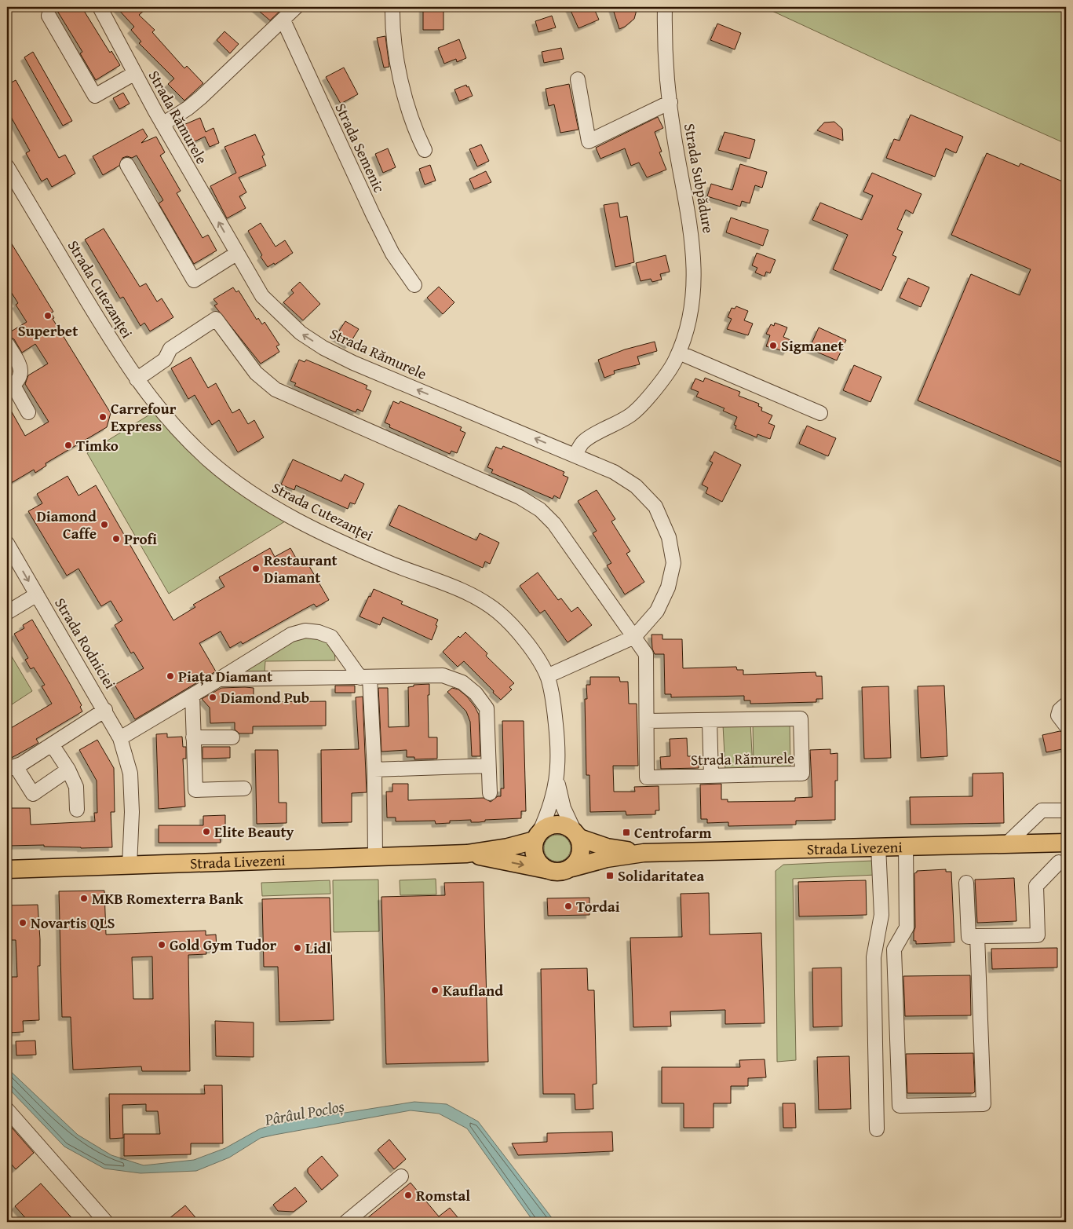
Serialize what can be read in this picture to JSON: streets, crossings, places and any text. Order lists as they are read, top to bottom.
{
  "streets": {
    "main road": ["Strada Livezeni"],
    "street": [
      "Strada Rămurele",
      "Strada Semenic",
      "Strada Subpădure",
      "Strada Cutezanței",
      "Strada Rodniciei"
    ]
  },
  "crossings": [
    ["Strada Rămurele", "Strada Subpădure"],
    ["Strada Rămurele", "Strada Cutezanței"],
    ["Strada Cutezanței", "Strada Livezeni"],
    ["Strada Rodniciei", "Strada Livezeni"]
  ],
  "water": ["Pârâul Pocloș"],
  "places": {
    "other": [
      "Superbet",
      "Sigmanet",
      "Carrefour Express",
      "Timko",
      "Diamond Caffe",
      "Profi",
      "Restaurant Diamant",
      "Piața Diamant",
      "Diamond Pub",
      "Elite Beauty",
      "MKB Romexterra Bank",
      "Tordai",
      "Novartis QLS",
      "Gold Gym Tudor",
      "Lidl",
      "Kaufland",
      "Romstal"
    ],
    "transit": ["Centrofarm", "Solidaritatea"]
  }
}
